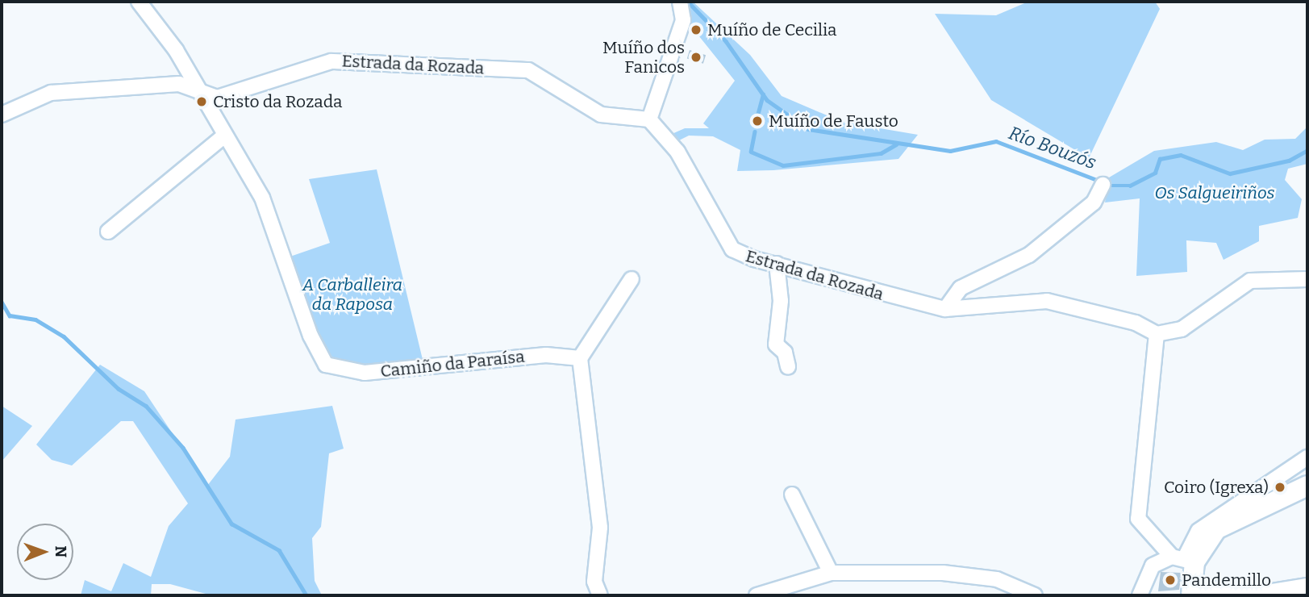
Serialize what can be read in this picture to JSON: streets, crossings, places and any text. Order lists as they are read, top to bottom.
{
  "streets": {
    "street": ["Estrada da Rozada", "Camiño da Paraísa"]
  },
  "water": ["Río Bouzós"],
  "parks": ["Os Salgueiriños", "A Carballeira da Raposa"],
  "places": [
    "Muíño de Cecilia",
    "Muíño dos Fanicos",
    "Cristo da Rozada",
    "Muíño de Fausto",
    "Coiro (Igrexa)",
    "Pandemillo"
  ],
  "north": "right"
}
